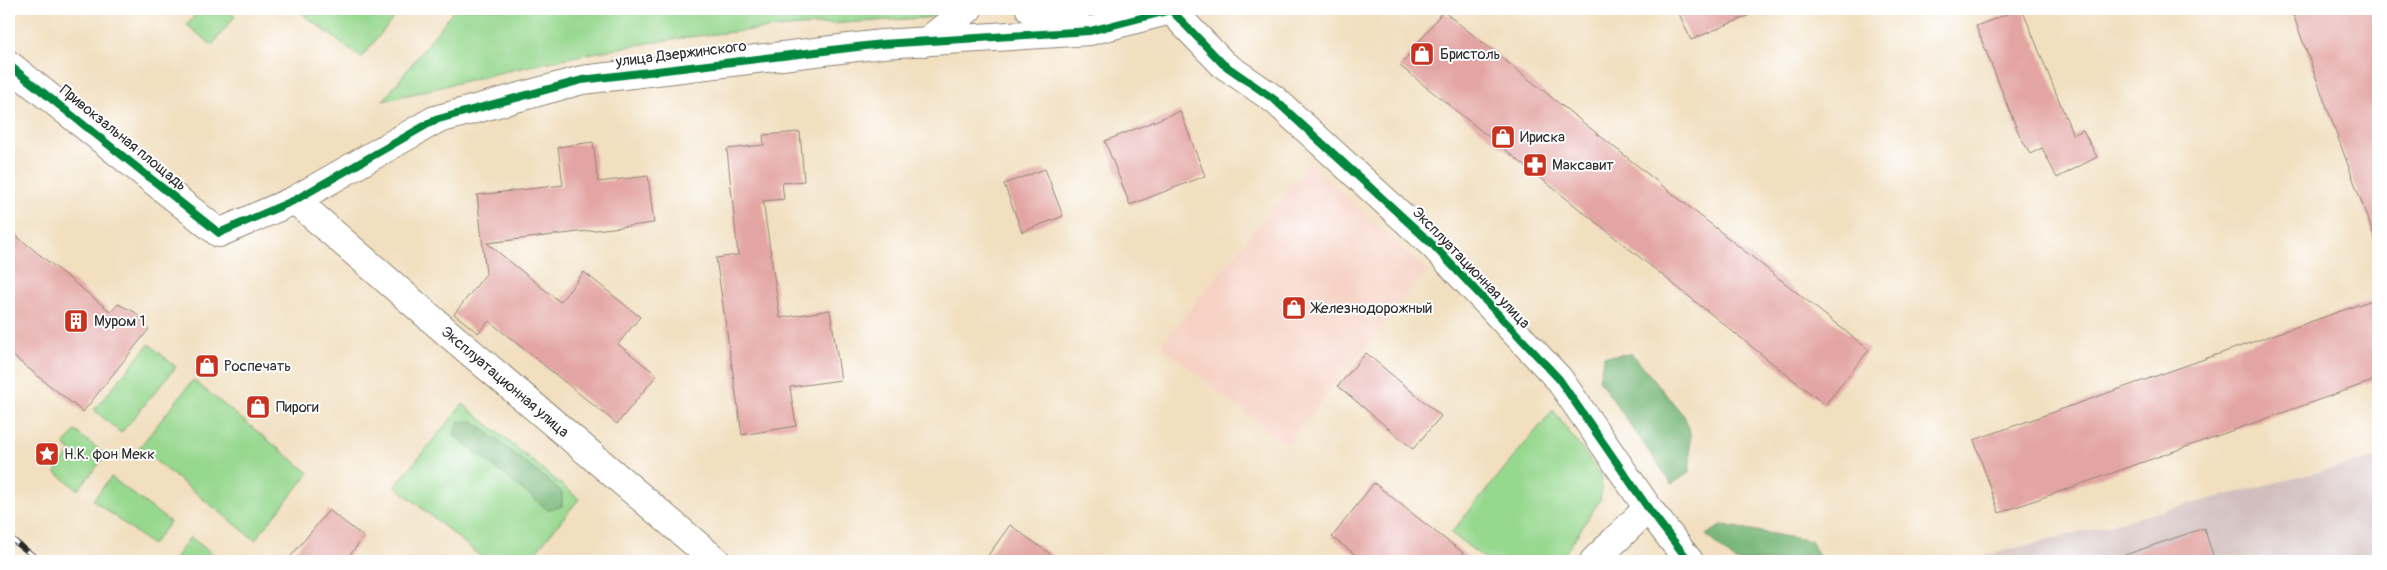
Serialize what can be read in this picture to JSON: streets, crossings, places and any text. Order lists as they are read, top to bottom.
{
  "streets": {
    "street": ["улица Дзержинского", "Привокзальная площадь", "Эксплуатационная улица"]
  },
  "crossings": [
    ["улица Дзержинского", "Привокзальная площадь"],
    ["улица Дзержинского", "Эксплуатационная улица"]
  ],
  "places": {
    "shop": [
      "Бристоль",
      "Ириска",
      "Железнодорожный",
      "Роспечать",
      "Пироги"
    ],
    "pharmacy": ["Максавит"],
    "building": ["Муром 1"],
    "place": ["Н.К. фон Мекк"]
  }
}
